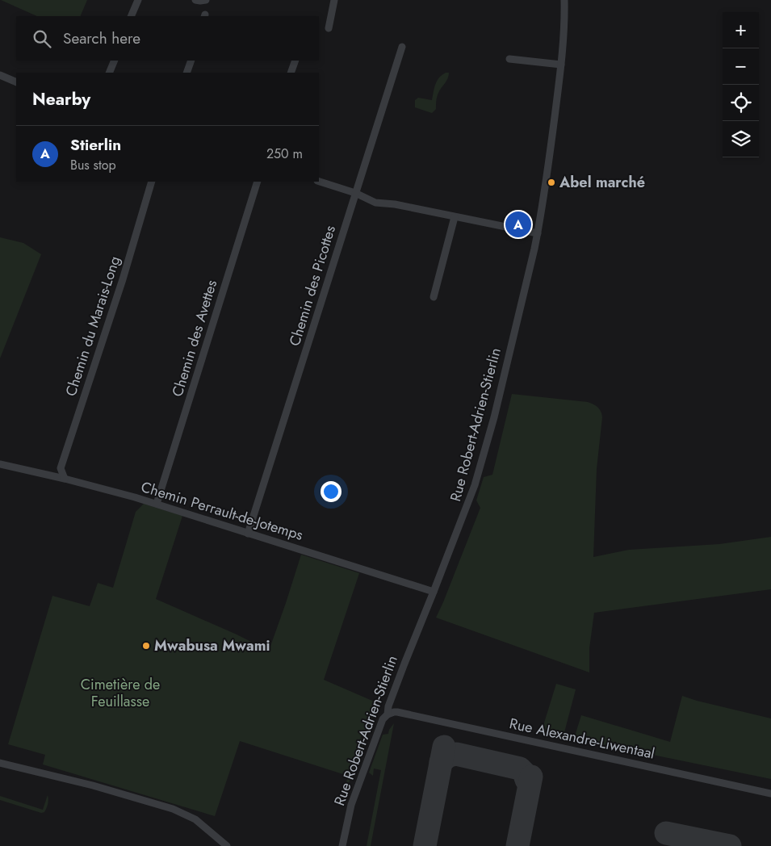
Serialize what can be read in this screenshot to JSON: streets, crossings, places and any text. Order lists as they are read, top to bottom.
{
  "streets": {
    "street": [
      "Chemin des Picottes",
      "Chemin du Marais-Long",
      "Chemin des Avettes",
      "Rue Robert-Adrien-Stierlin",
      "Chemin Perrault-de-Jotemps",
      "Rue Alexandre-Liwentaal"
    ]
  },
  "crossings": [
    ["Chemin des Picottes", "Chemin Perrault-de-Jotemps"],
    ["Chemin du Marais-Long", "Chemin Perrault-de-Jotemps"],
    ["Chemin des Avettes", "Chemin Perrault-de-Jotemps"],
    ["Rue Robert-Adrien-Stierlin", "Chemin Perrault-de-Jotemps"],
    ["Rue Robert-Adrien-Stierlin", "Rue Alexandre-Liwentaal"]
  ],
  "parks": ["Cimetière de Feuillasse"],
  "places": ["Abel marché", "Mwabusa Mwami"],
  "page": {
    "map_buttons": ["+", "−"],
    "search": "Search here",
    "heading": "Nearby",
    "list": [
      {
        "mark": "A",
        "name": "Stierlin",
        "note": "Bus stop",
        "value": "250 m"
      }
    ],
    "pins": "A"
  }
}
